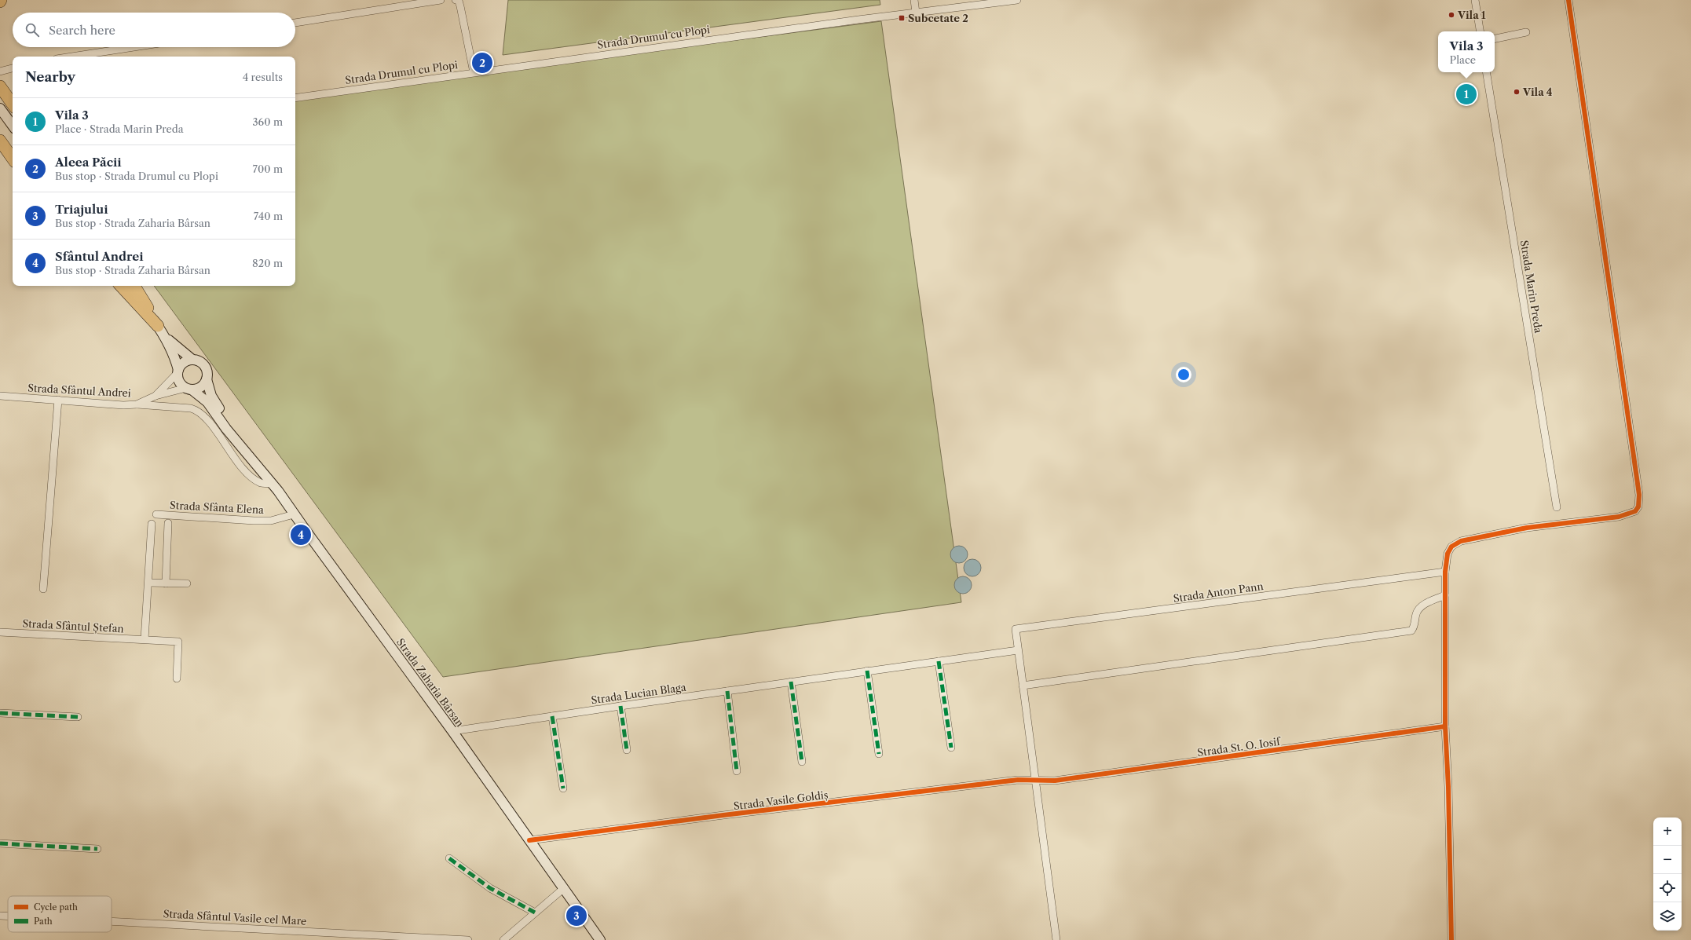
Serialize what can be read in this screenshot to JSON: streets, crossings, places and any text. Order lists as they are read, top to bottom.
{
  "streets": {
    "main road": ["Strada Zaharia Bârsan"],
    "street": [
      "Strada Drumul cu Plopi",
      "Strada Marin Preda",
      "Strada Sfântul Andrei",
      "Strada Sfânta Elena",
      "Strada Anton Pann",
      "Strada Sfântul Ștefan",
      "Strada Lucian Blaga",
      "Strada St. O. Iosif",
      "Strada Vasile Goldiș",
      "Strada Sfântul Vasile cel Mare"
    ]
  },
  "crossings": [
    ["Strada Sfânta Elena", "Strada Zaharia Bârsan"],
    ["Strada Anton Pann", "Strada Lucian Blaga"],
    ["Strada Zaharia Bârsan", "Strada Lucian Blaga"],
    ["Strada Zaharia Bârsan", "Strada Vasile Goldiș"],
    ["Strada St. O. Iosif", "Strada Vasile Goldiș"]
  ],
  "places": {
    "other": ["Vila 1", "Vila 4"],
    "transit": ["Subcetate 2"]
  },
  "legend": ["Cycle path", "Path"],
  "page": {
    "search": "Search here",
    "popup": ["Vila 3", "Place"],
    "pins": [
      "2",
      "1",
      "4",
      "3"
    ],
    "heading": ["Nearby", "4 results"],
    "list": [
      {
        "mark": "1",
        "name": "Vila 3",
        "note": "Place · Strada Marin Preda",
        "value": "360 m"
      },
      {
        "mark": "2",
        "name": "Aleea Păcii",
        "note": "Bus stop · Strada Drumul cu Plopi",
        "value": "700 m"
      },
      {
        "mark": "3",
        "name": "Triajului",
        "note": "Bus stop · Strada Zaharia Bârsan",
        "value": "740 m"
      },
      {
        "mark": "4",
        "name": "Sfântul Andrei",
        "note": "Bus stop · Strada Zaharia Bârsan",
        "value": "820 m"
      }
    ],
    "map_buttons": ["+", "−"]
  }
}
